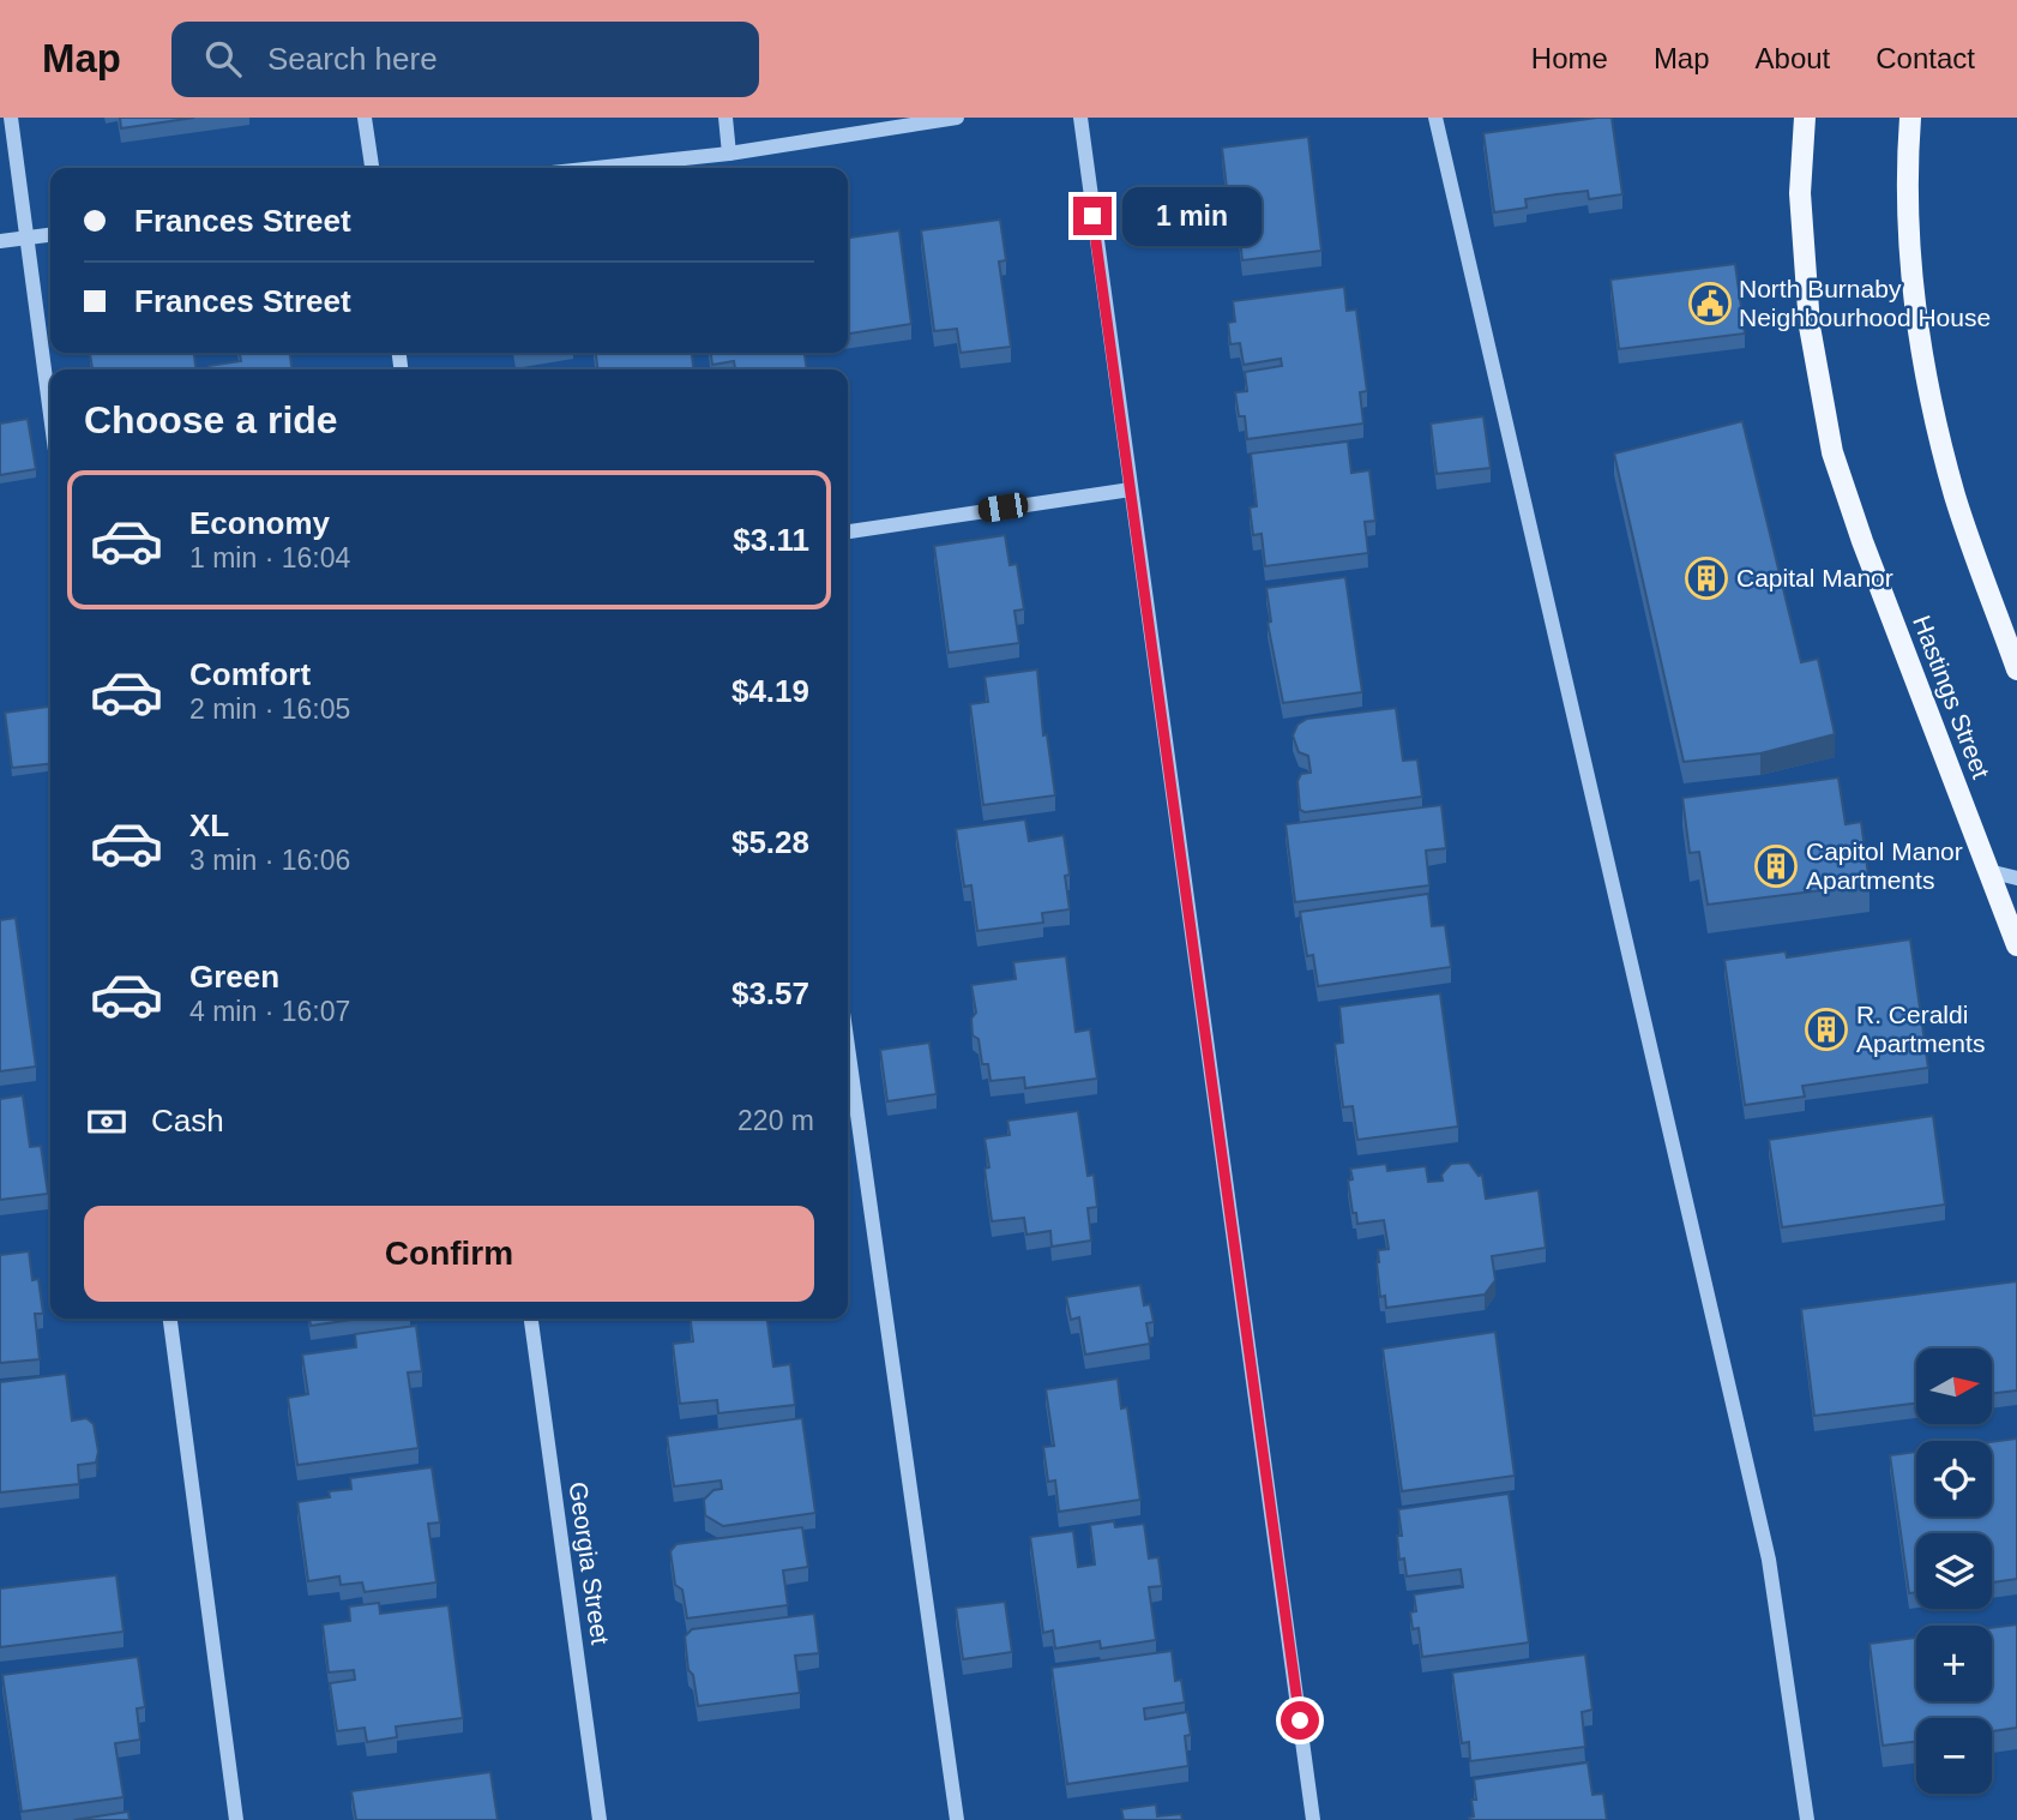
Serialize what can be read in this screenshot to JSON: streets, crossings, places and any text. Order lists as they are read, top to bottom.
{
  "streets": {
    "main road": ["Hastings Street"],
    "street": ["Georgia Street"]
  },
  "places": {
    "public building": ["North Burnaby Neighbourhood House"],
    "building": ["Capital Manor", "Capitol Manor Apartments", "R. Ceraldi Apartments"]
  },
  "north": "right",
  "page": {
    "header": "Map",
    "search": "Search here",
    "nav": [
      "Home",
      "Map",
      "About",
      "Contact"
    ],
    "banner": ["Frances Street", "Frances Street"],
    "bubble": "1 min",
    "heading": "Choose a ride",
    "list": [
      {
        "name": "Economy",
        "note": "1 min · 16:04",
        "value": "$3.11"
      },
      {
        "name": "Comfort",
        "note": "2 min · 16:05",
        "value": "$4.19"
      },
      {
        "name": "XL",
        "note": "3 min · 16:06",
        "value": "$5.28"
      },
      {
        "name": "Green",
        "note": "4 min · 16:07",
        "value": "$3.57"
      }
    ],
    "pay": ["Cash", "220 m"],
    "buttons": "Confirm",
    "map_buttons": ["+", "−"]
  }
}
